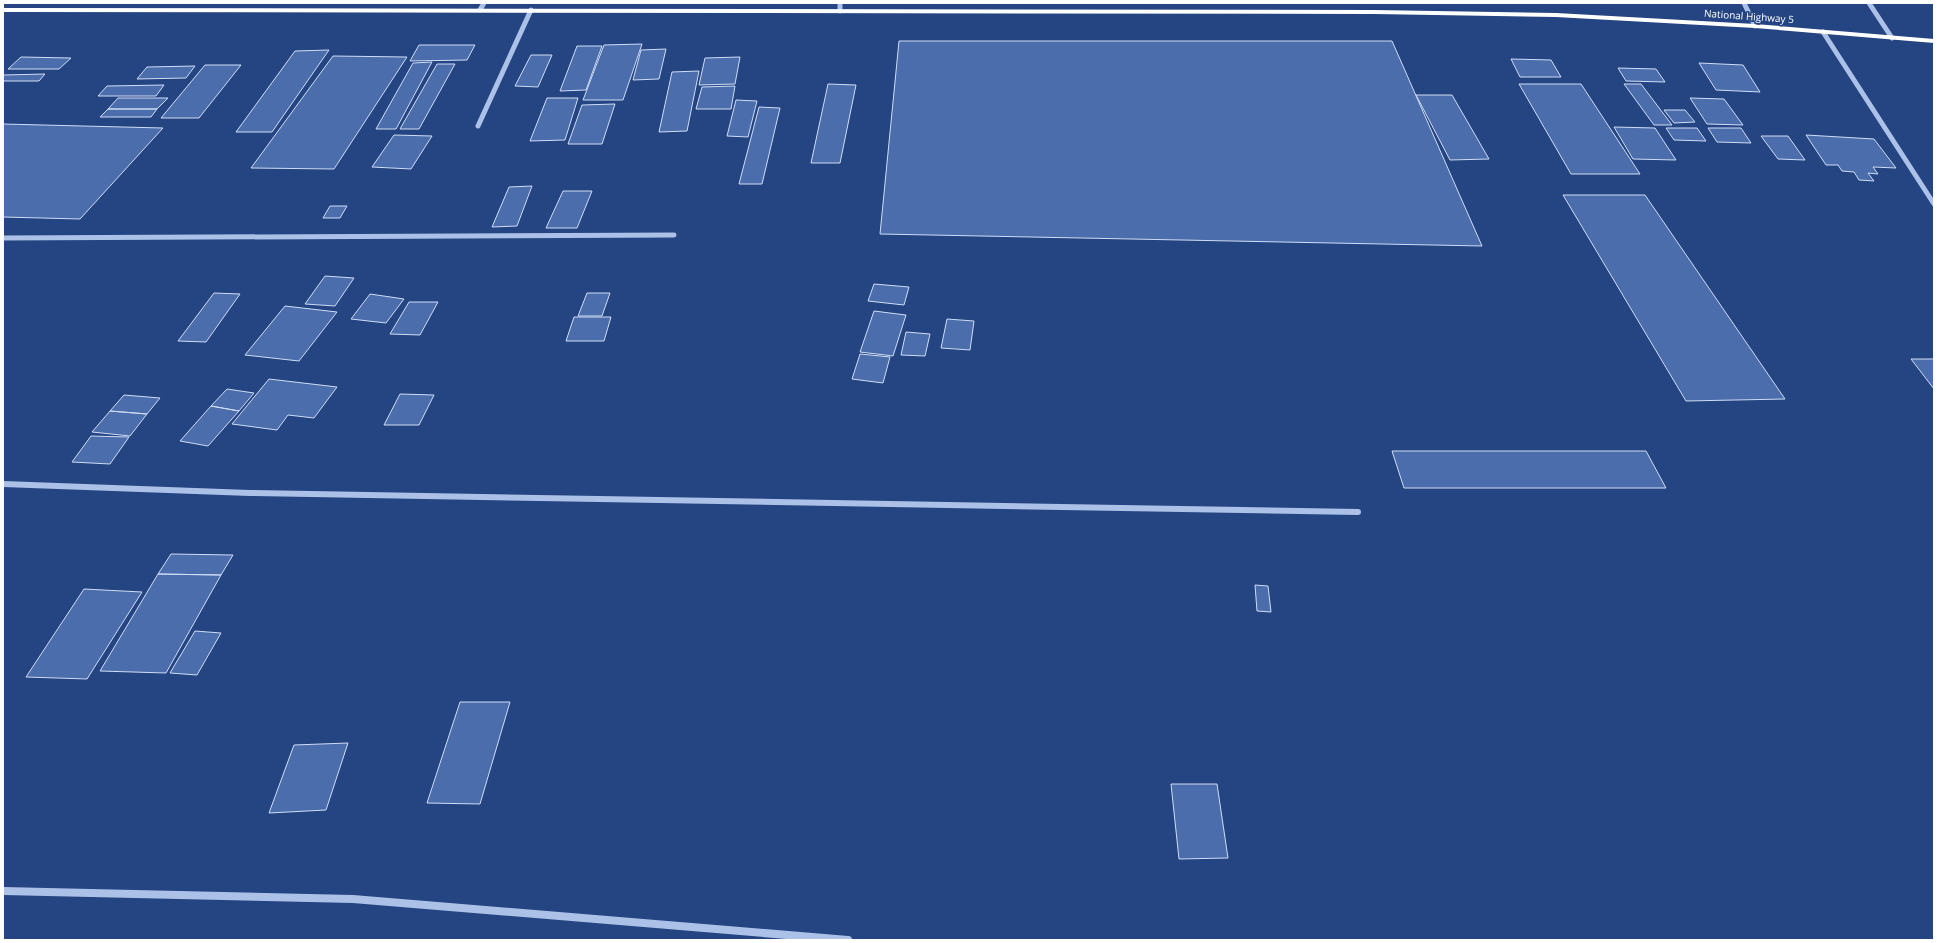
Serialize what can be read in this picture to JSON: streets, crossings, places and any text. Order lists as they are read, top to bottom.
{
  "streets": {
    "highway": ["National Highway 5"]
  }
}
